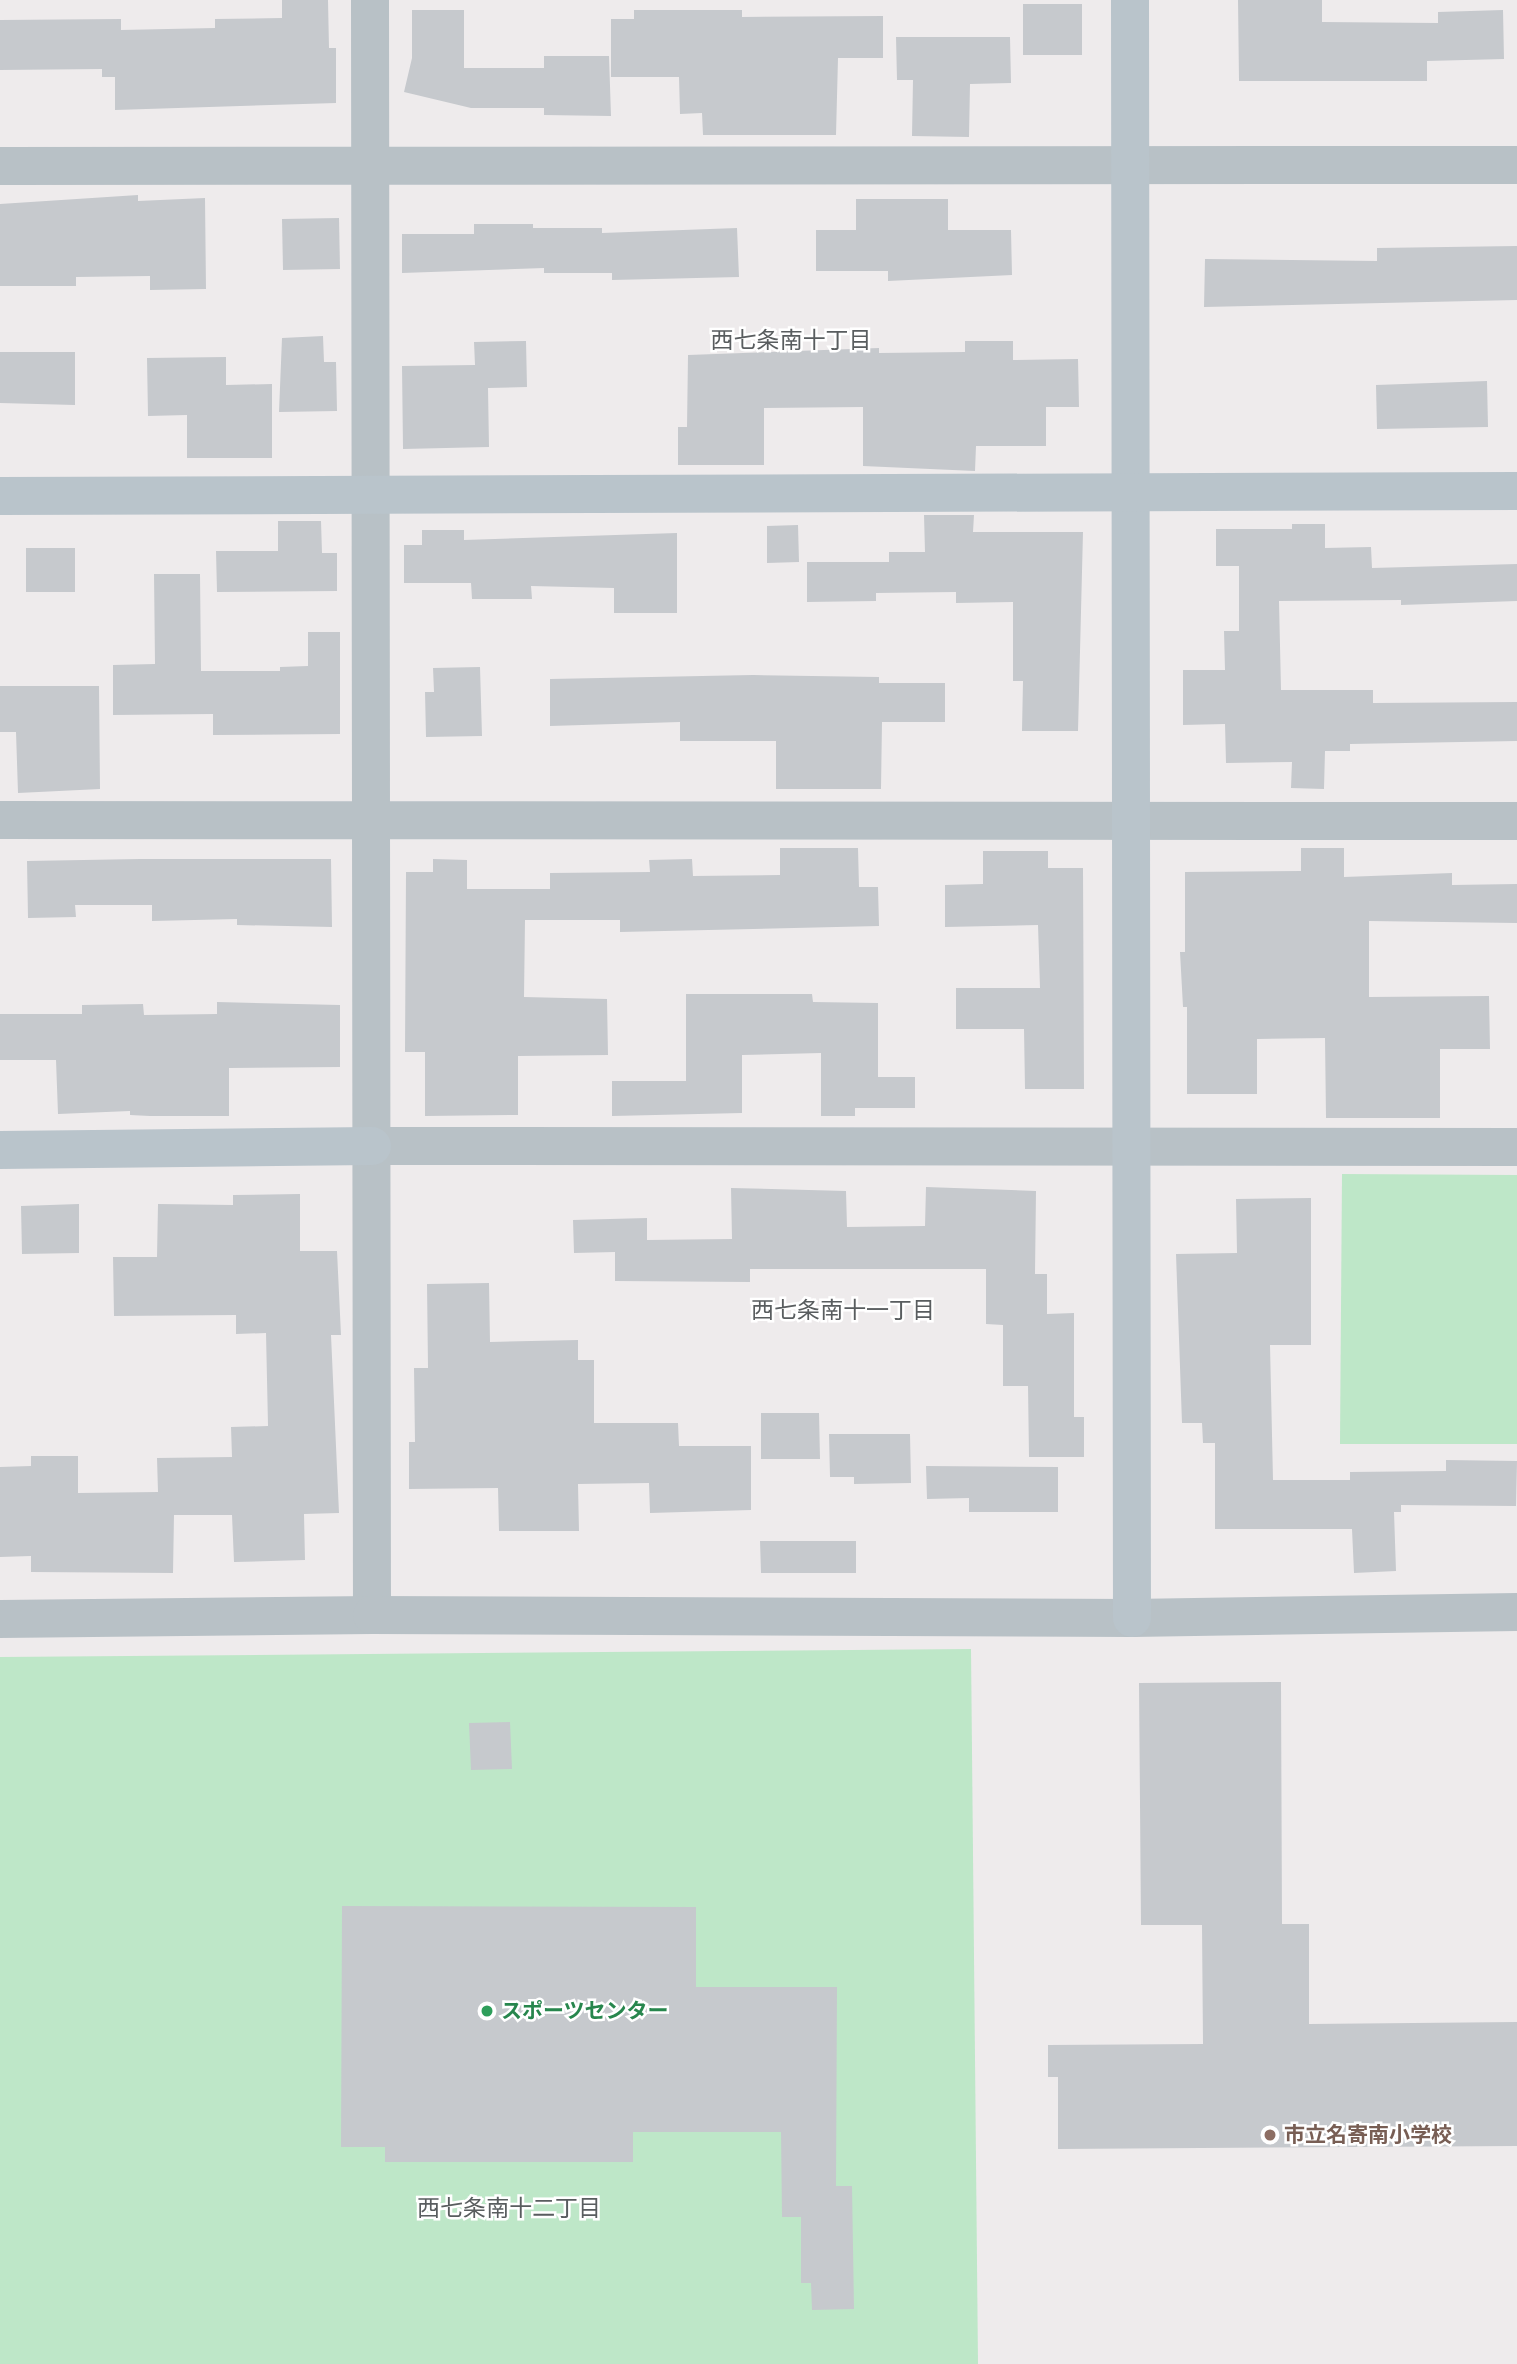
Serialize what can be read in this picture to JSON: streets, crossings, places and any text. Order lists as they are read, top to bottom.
{
  "districts": ["西七条南十丁目", "西七条南十一丁目", "西七条南十二丁目"],
  "places": ["スポーツセンター", "市立名寄南小学校"]
}
